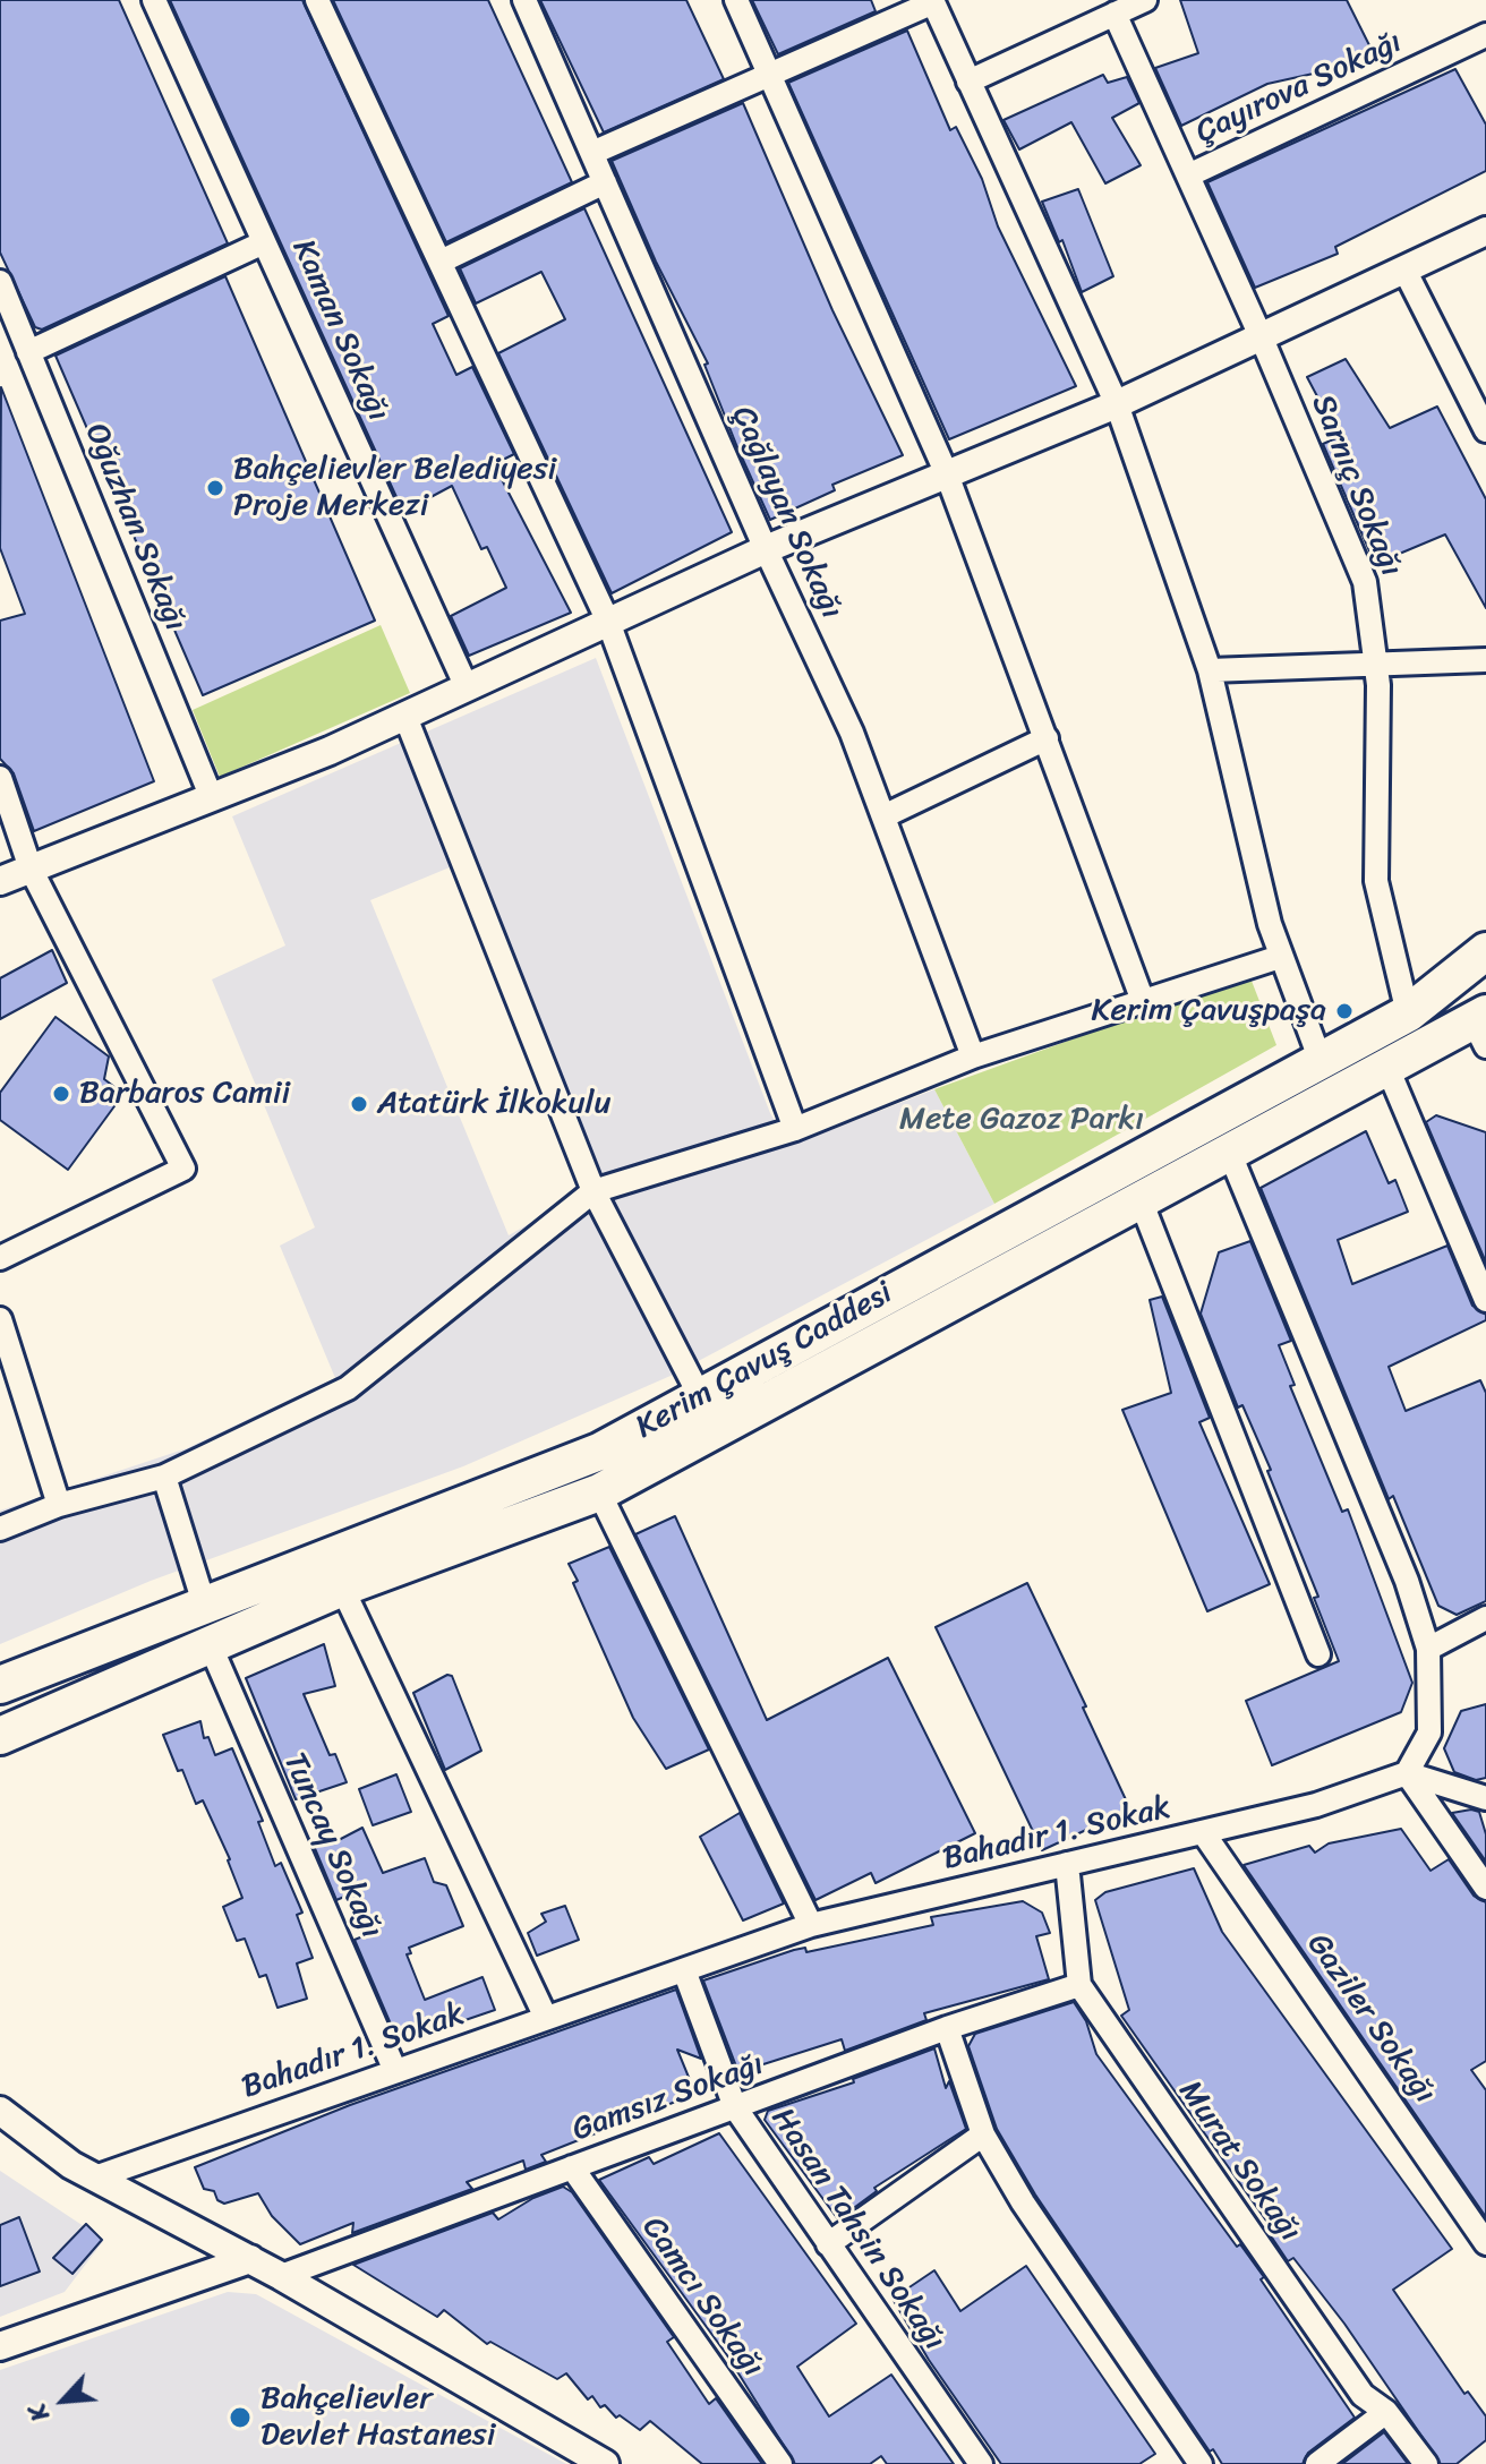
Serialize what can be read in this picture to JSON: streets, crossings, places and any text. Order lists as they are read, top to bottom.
{
  "streets": {
    "main road": ["Kerim Çavuş Caddesi"],
    "street": [
      "Çayırova Sokağı",
      "Kaman Sokağı",
      "Sarnıç Sokağı",
      "Çağlayan Sokağı",
      "Oğuzhan Sokağı",
      "Bahadır 1. Sokak",
      "Tuncay Sokağı",
      "Gaziler Sokağı",
      "Gamsız Sokağı",
      "Murat Sokağı",
      "Hasan Tahsin Sokağı",
      "Camcı Sokağı"
    ]
  },
  "crossings": [
    ["Çayırova Sokağı", "Sarnıç Sokağı"],
    ["Sarnıç Sokağı", "Kerim Çavuş Caddesi"],
    ["Kerim Çavuş Caddesi", "Tuncay Sokağı"],
    ["Bahadır 1. Sokak", "Tuncay Sokağı"],
    ["Bahadır 1. Sokak", "Gaziler Sokağı"],
    ["Bahadır 1. Sokak", "Murat Sokağı"],
    ["Bahadır 1. Sokak", "Hasan Tahsin Sokağı"],
    ["Gamsız Sokağı", "Murat Sokağı"],
    ["Gamsız Sokağı", "Hasan Tahsin Sokağı"],
    ["Gamsız Sokağı", "Camcı Sokağı"]
  ],
  "parks": ["Mete Gazoz Parkı"],
  "places": [
    "Bahçelievler Belediyesi Proje Merkezi",
    "Kerim Çavuşpaşa",
    "Barbaros Camii",
    "Atatürk İlkokulu",
    "Bahçelievler Devlet Hastanesi"
  ],
  "north": "bottom left"
}
